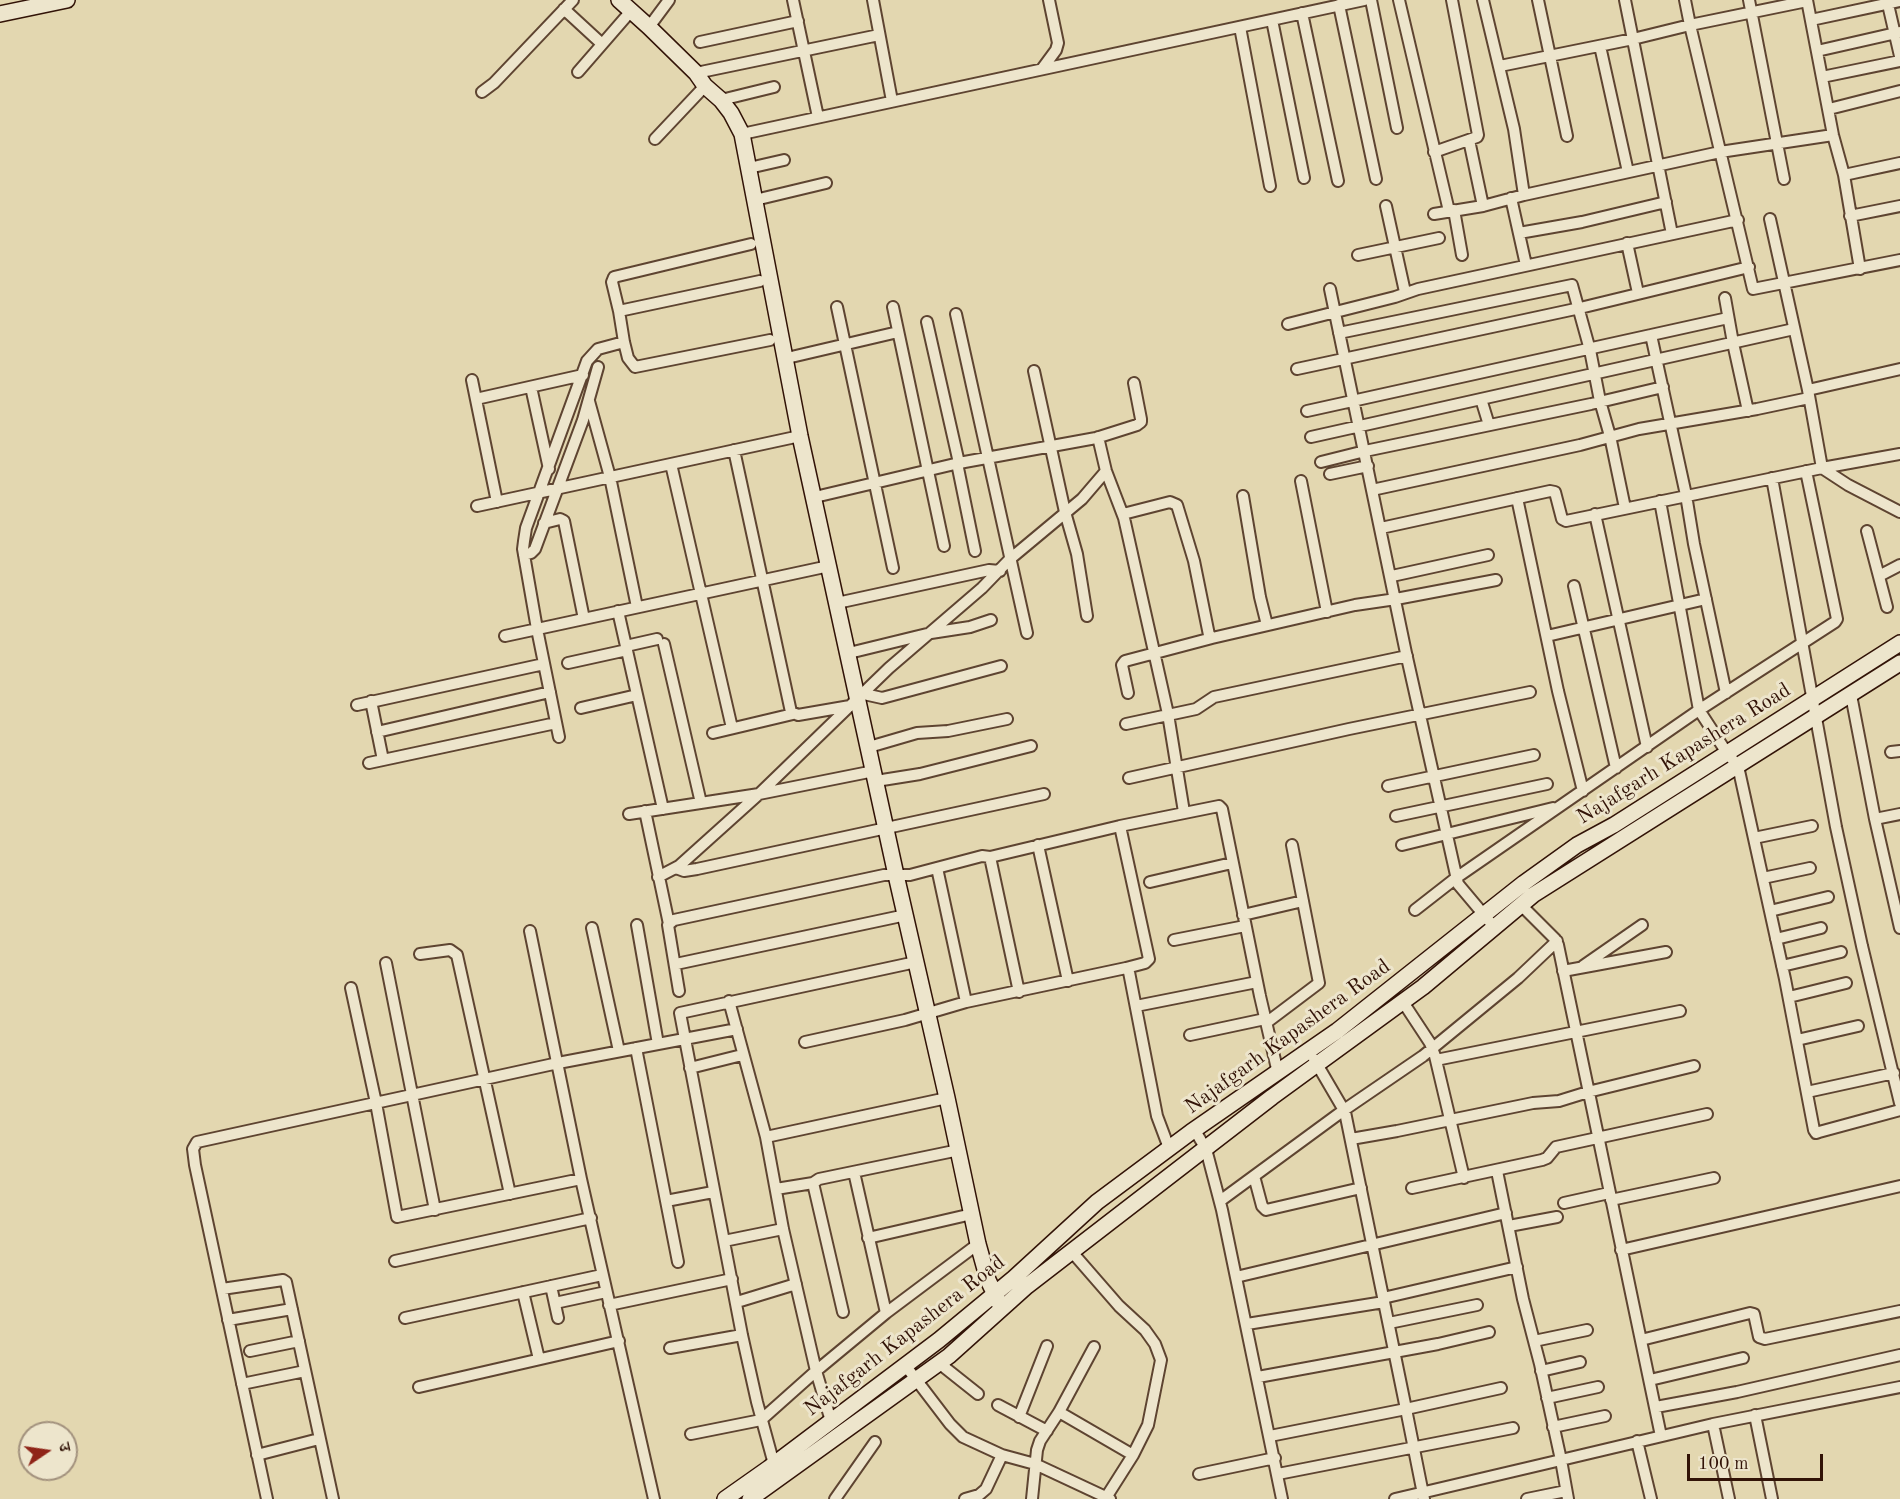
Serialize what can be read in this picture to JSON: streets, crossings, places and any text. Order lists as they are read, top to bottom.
{
  "streets": {
    "main road": ["Najafgarh Kapashera Road"]
  },
  "scale_bar": "100 m",
  "north": "right"
}
